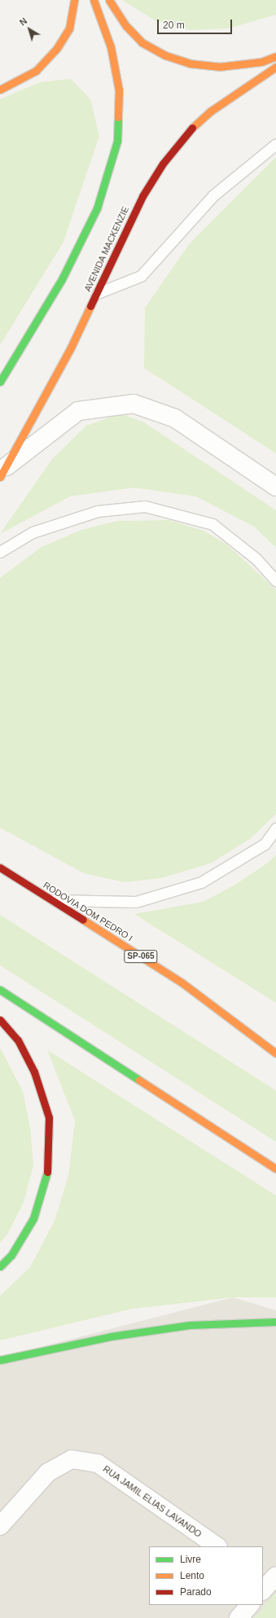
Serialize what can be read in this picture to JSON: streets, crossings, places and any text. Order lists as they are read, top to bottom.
{
  "streets": {
    "main road": ["AVENIDA MACKENZIE", "RODOVIA DOM PEDRO I", "SP-065"],
    "street": ["RUA JAMIL ELIAS LAVANDO"]
  },
  "legend": ["Livre", "Lento", "Parado"],
  "scale_bar": "20 m",
  "north": "top left"
}
